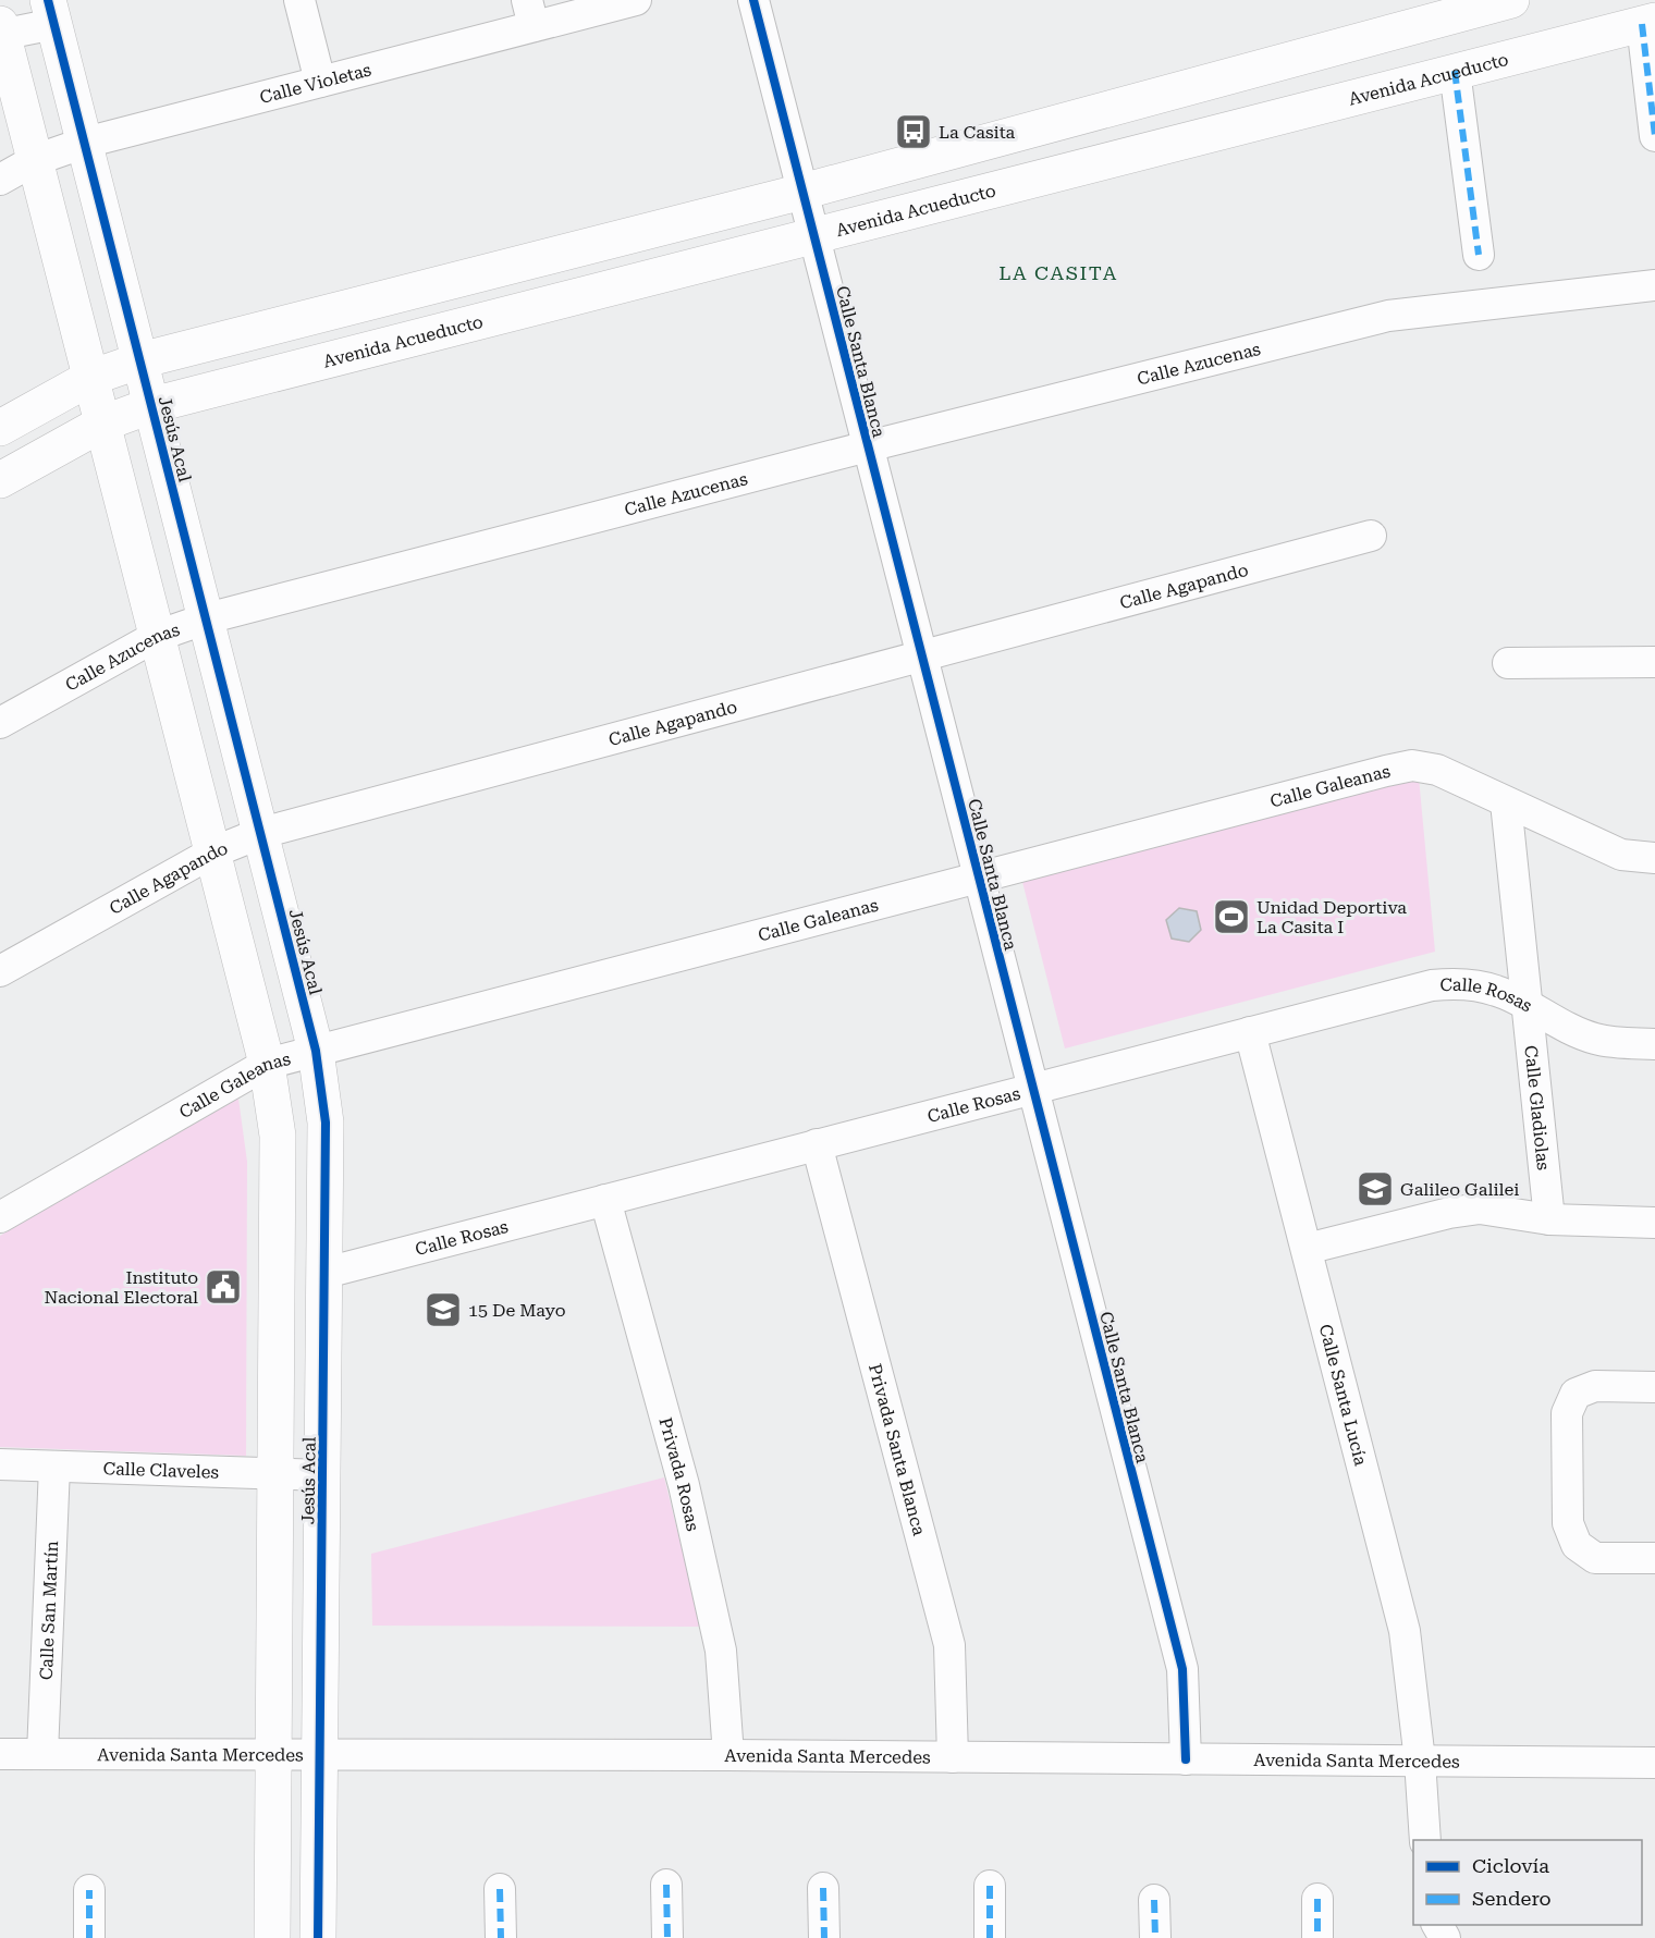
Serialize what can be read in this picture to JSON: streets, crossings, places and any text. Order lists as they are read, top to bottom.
{
  "streets": {
    "street": [
      "Avenida Acueducto",
      "Calle Violetas",
      "Calle Santa Blanca",
      "Calle Azucenas",
      "Jesús Acal",
      "Calle Agapando",
      "Calle Galeanas",
      "Calle Rosas",
      "Calle Gladiolas",
      "Calle Santa Lucía",
      "Privada Santa Blanca",
      "Calle Claveles",
      "Privada Rosas",
      "Calle San Martín",
      "Avenida Santa Mercedes"
    ]
  },
  "crossings": [
    ["Avenida Acueducto", "Calle Santa Blanca"],
    ["Avenida Acueducto", "Jesús Acal"],
    ["Calle Violetas", "Jesús Acal"],
    ["Calle Santa Blanca", "Calle Azucenas"],
    ["Calle Santa Blanca", "Calle Agapando"],
    ["Calle Santa Blanca", "Calle Galeanas"],
    ["Calle Santa Blanca", "Calle Rosas"],
    ["Calle Santa Blanca", "Avenida Santa Mercedes"],
    ["Calle Azucenas", "Jesús Acal"],
    ["Jesús Acal", "Calle Agapando"],
    ["Jesús Acal", "Calle Galeanas"],
    ["Jesús Acal", "Calle Rosas"],
    ["Jesús Acal", "Calle Claveles"],
    ["Jesús Acal", "Avenida Santa Mercedes"],
    ["Calle Galeanas", "Calle Gladiolas"],
    ["Calle Rosas", "Calle Gladiolas"],
    ["Calle Rosas", "Calle Santa Lucía"],
    ["Calle Rosas", "Privada Santa Blanca"],
    ["Calle Rosas", "Privada Rosas"],
    ["Calle Santa Lucía", "Avenida Santa Mercedes"],
    ["Privada Santa Blanca", "Avenida Santa Mercedes"],
    ["Calle Claveles", "Calle San Martín"],
    ["Privada Rosas", "Avenida Santa Mercedes"],
    ["Calle San Martín", "Avenida Santa Mercedes"]
  ],
  "districts": ["LA CASITA"],
  "places": {
    "bus stop": ["La Casita"],
    "sports": ["Unidad Deportiva La Casita I"],
    "school or university": ["Galileo Galilei", "15 De Mayo"],
    "public building": ["Instituto Nacional Electoral"]
  },
  "legend": ["Ciclovía", "Sendero"]
}
